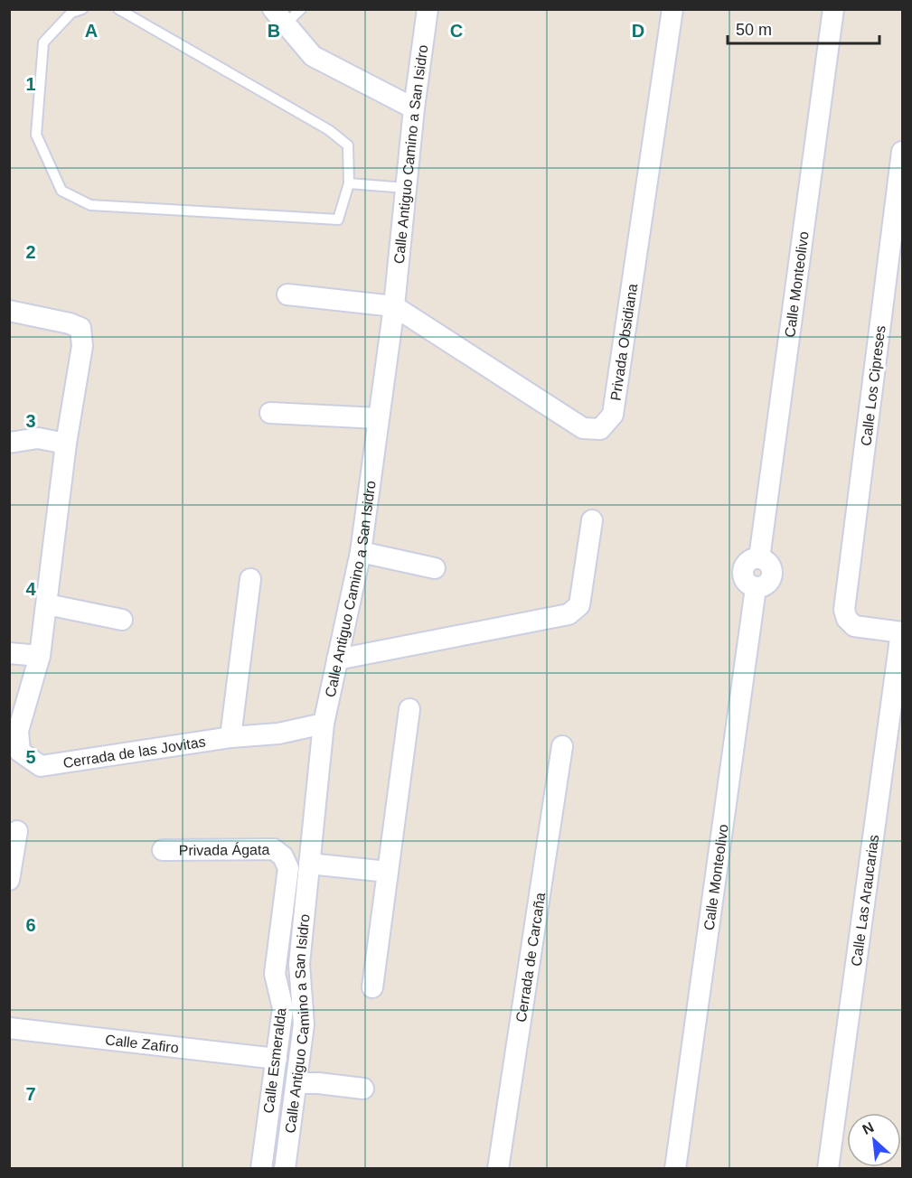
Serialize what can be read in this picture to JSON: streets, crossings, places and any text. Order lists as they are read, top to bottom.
{
  "streets": {
    "street": [
      "Calle Antiguo Camino a San Isidro",
      "Calle Monteolivo",
      "Privada Obsidiana",
      "Calle Los Cipreses",
      "Cerrada de las Jovitas",
      "Privada Ágata",
      "Calle Las Araucarias",
      "Cerrada de Carcaña",
      "Calle Zafiro",
      "Calle Esmeralda"
    ]
  },
  "crossings": [
    ["Calle Antiguo Camino a San Isidro", "Privada Obsidiana"],
    ["Calle Antiguo Camino a San Isidro", "Cerrada de las Jovitas"],
    ["Calle Los Cipreses", "Calle Las Araucarias"],
    ["Privada Ágata", "Calle Esmeralda"],
    ["Calle Zafiro", "Calle Esmeralda"]
  ],
  "scale_bar": "50 m",
  "north": "top left",
  "grid": {
    "columns": [
      "A",
      "B",
      "C",
      "D"
    ],
    "rows": [
      "1",
      "2",
      "3",
      "4",
      "5",
      "6",
      "7"
    ]
  }
}
